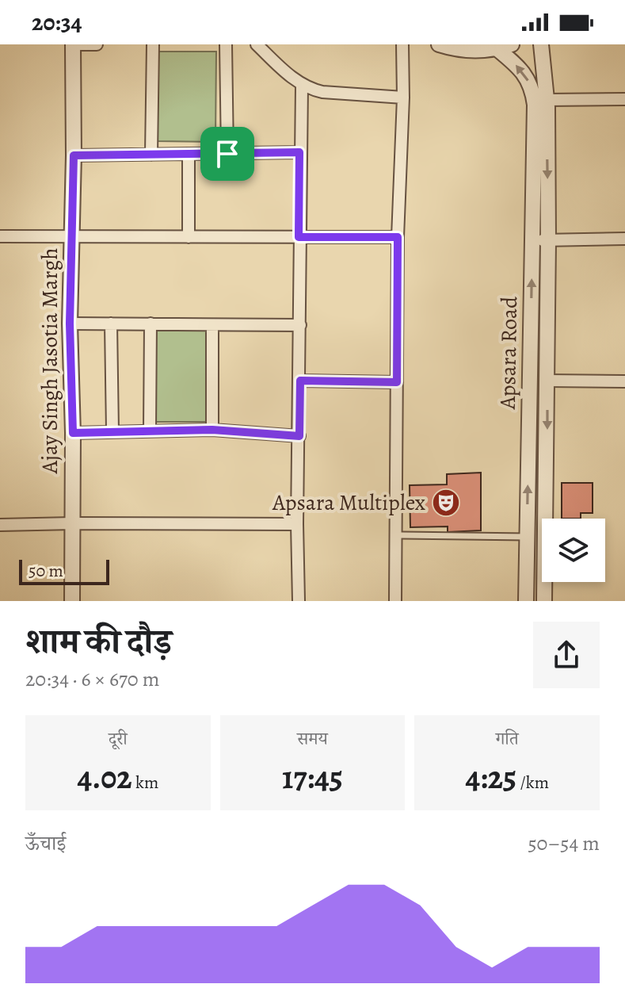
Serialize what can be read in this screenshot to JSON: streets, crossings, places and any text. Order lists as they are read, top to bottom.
{
  "streets": {
    "street": ["Apsara Road", "Ajay Singh Jasotia Margh"]
  },
  "places": {
    "theatre": ["Apsara Multiplex"]
  },
  "scale_bar": "50 m",
  "page": {
    "status": "20:34",
    "scale": "50 m",
    "heading": ["शाम की दौड़", "20:34 · 6 × 670 m"],
    "stats": [
      ["दूरी", "4.02 km"],
      ["समय", "17:45"],
      ["गति", "4:25 /km"]
    ],
    "chart": ["ऊँचाई", "50–54 m"]
  }
}
